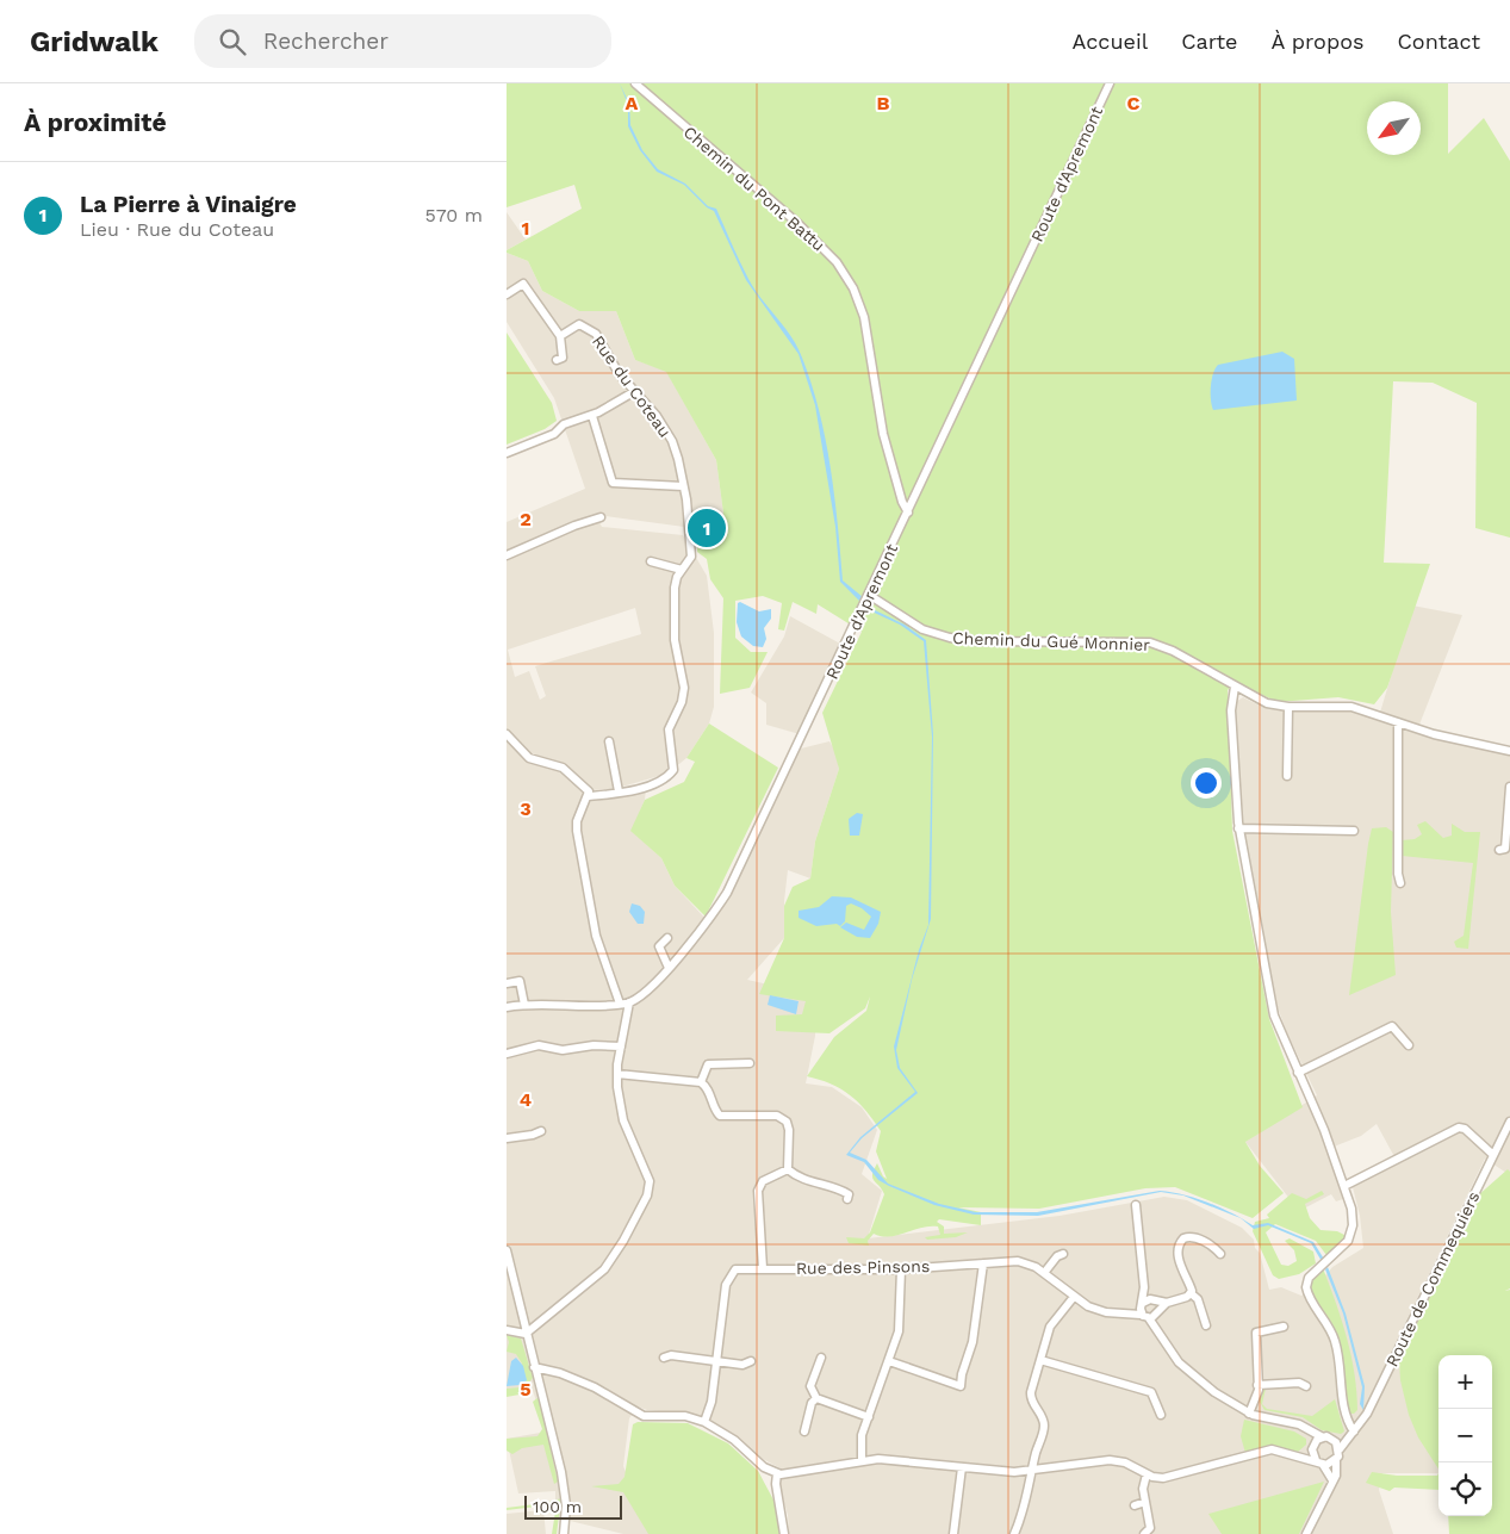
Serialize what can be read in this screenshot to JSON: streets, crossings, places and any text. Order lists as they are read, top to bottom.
{
  "streets": {
    "street": [
      "Route d'Apremont",
      "Chemin du Pont Battu",
      "Rue du Coteau",
      "Chemin du Gué Monnier",
      "Rue des Pinsons",
      "Route de Commequiers"
    ]
  },
  "crossings": [
    ["Route d'Apremont", "Chemin du Pont Battu"],
    ["Route d'Apremont", "Chemin du Gué Monnier"]
  ],
  "scale_bar": "100 m",
  "north": "bottom left",
  "page": {
    "header": "Gridwalk",
    "search": "Rechercher",
    "nav": [
      "Accueil",
      "Carte",
      "À propos",
      "Contact"
    ],
    "heading": "À proximité",
    "list": [
      {
        "mark": "1",
        "name": "La Pierre à Vinaigre",
        "note": "Lieu · Rue du Coteau",
        "value": "570 m"
      }
    ],
    "pins": "1",
    "map_buttons": ["+", "−"],
    "scale": "100 m"
  },
  "grid": {
    "columns": ["A", "B", "C"],
    "rows": [
      "1",
      "2",
      "3",
      "4",
      "5"
    ]
  }
}
